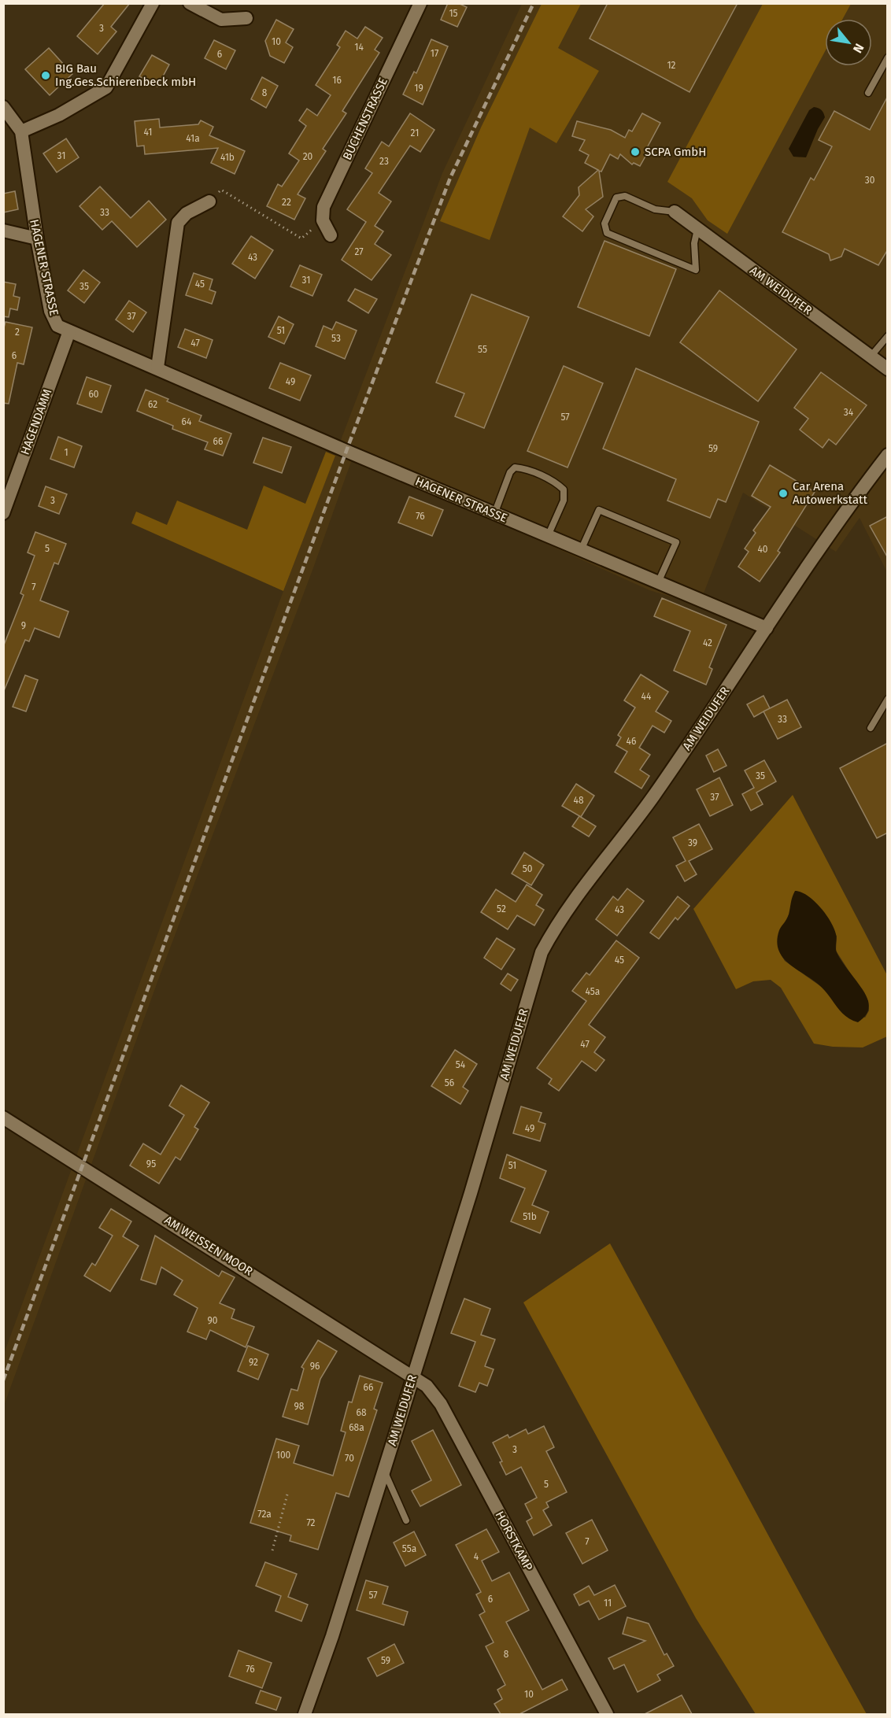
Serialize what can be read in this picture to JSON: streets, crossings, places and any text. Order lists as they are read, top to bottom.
{
  "streets": {
    "street": [
      "BUCHENSTRASSE",
      "HAGENER STRASSE",
      "AM WEIDUFER",
      "HAGENDAMM",
      "AM WEISSEN MOOR",
      "HORSTKAMP"
    ]
  },
  "crossings": [
    ["HAGENER STRASSE", "AM WEIDUFER"],
    ["HAGENER STRASSE", "HAGENDAMM"],
    ["AM WEIDUFER", "AM WEISSEN MOOR"],
    ["AM WEIDUFER", "HORSTKAMP"],
    ["AM WEISSEN MOOR", "HORSTKAMP"]
  ],
  "places": ["BIG Bau Ing.Ges.Schierenbeck mbH", "SCPA GmbH", "Car Arena Autowerkstatt"],
  "house_numbers": [
    "15",
    "3",
    "10",
    "14",
    "17",
    "6",
    "12",
    "16",
    "19",
    "8",
    "41",
    "21",
    "41a",
    "31",
    "20",
    "41b",
    "23",
    "30",
    "22",
    "33",
    "27",
    "43",
    "31",
    "45",
    "35",
    "37",
    "51",
    "2",
    "53",
    "47",
    "55",
    "6",
    "49",
    "60",
    "62",
    "34",
    "57",
    "64",
    "66",
    "59",
    "1",
    "3",
    "76",
    "5",
    "40",
    "7",
    "9",
    "42",
    "44",
    "33",
    "46",
    "35",
    "37",
    "48",
    "39",
    "50",
    "52",
    "43",
    "45",
    "45a",
    "47",
    "54",
    "56",
    "49",
    "95",
    "51",
    "51b",
    "90",
    "92",
    "96",
    "66",
    "98",
    "68",
    "68a",
    "3",
    "100",
    "70",
    "5",
    "72a",
    "72",
    "7",
    "55a",
    "4",
    "57",
    "6",
    "11",
    "8",
    "59",
    "76",
    "10"
  ],
  "north": "bottom right"
}
